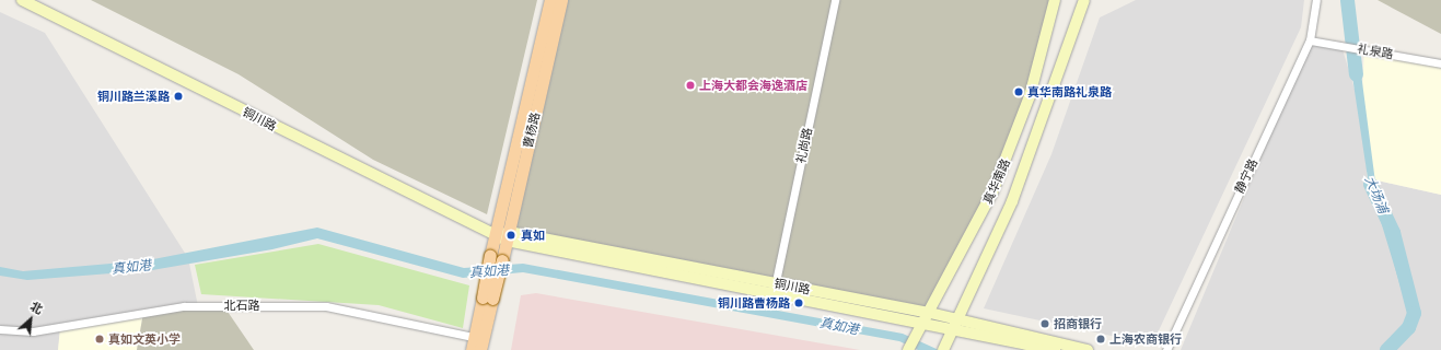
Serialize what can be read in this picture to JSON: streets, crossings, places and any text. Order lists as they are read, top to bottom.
{
  "streets": {
    "main road": ["铜川路", "曹杨路", "真华南路"],
    "street": [
      "礼泉路",
      "礼尚路",
      "静宁路",
      "北石路"
    ]
  },
  "crossings": [
    ["礼泉路", "静宁路"],
    ["铜川路", "曹杨路"],
    ["铜川路", "礼尚路"],
    ["铜川路", "真华南路"],
    ["曹杨路", "北石路"]
  ],
  "water": ["大场浦", "真如港"],
  "places": [
    "上海大都会海逸酒店",
    "真华南路礼泉路",
    "铜川路兰溪路",
    "真如",
    "铜川路曹杨路",
    "招商银行",
    "真如文英小学",
    "上海农商银行"
  ],
  "north": "top right"
}
